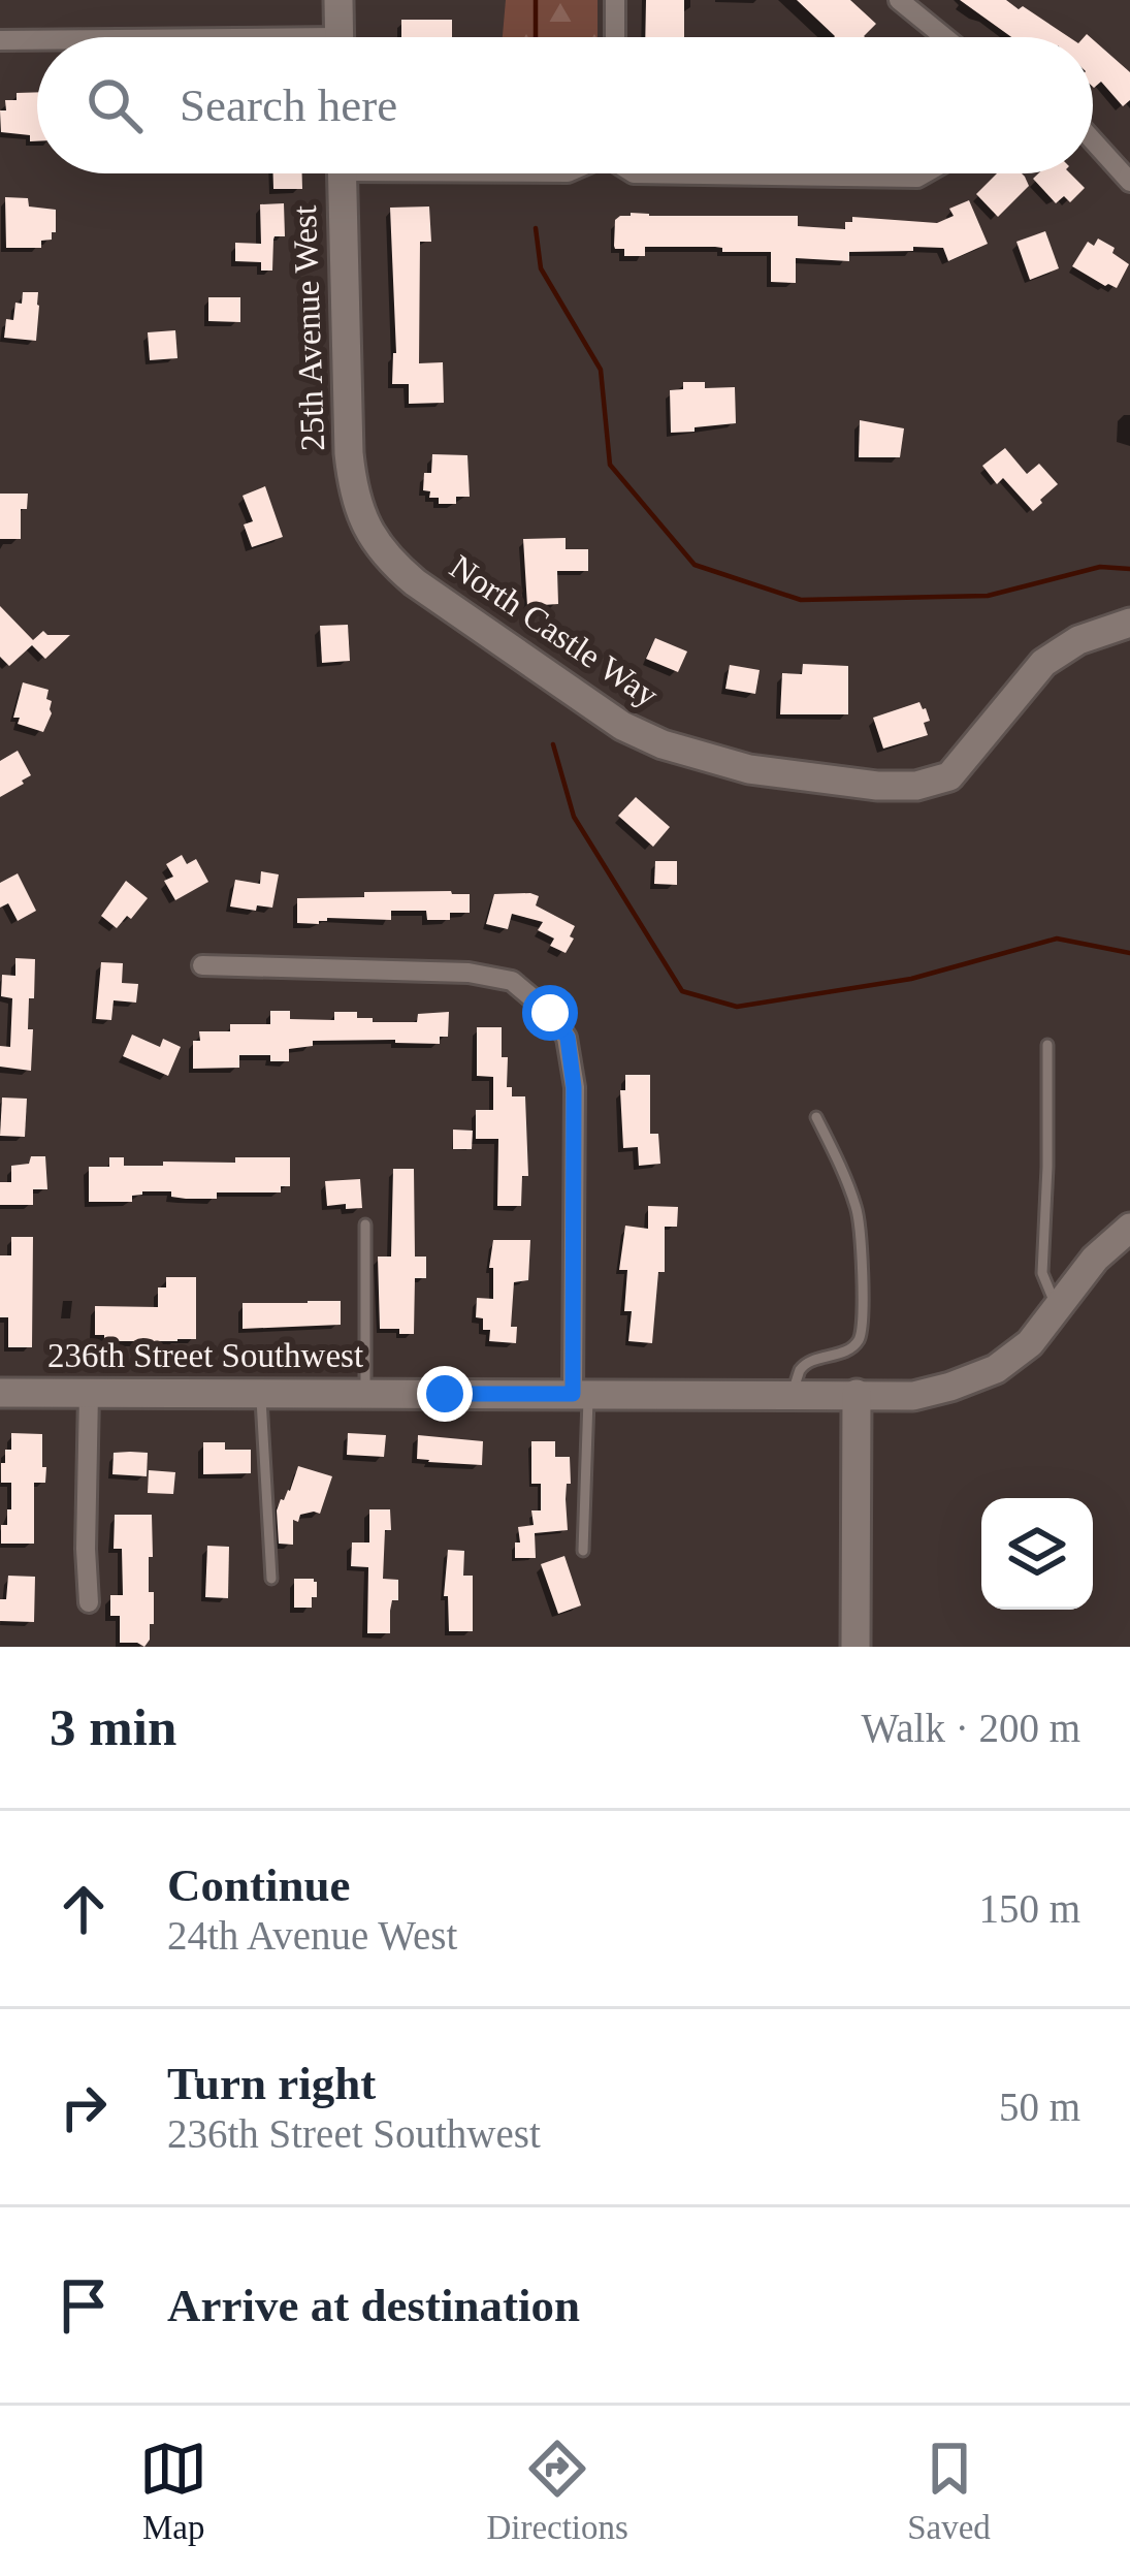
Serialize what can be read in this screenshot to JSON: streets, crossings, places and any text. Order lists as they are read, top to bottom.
{
  "streets": {
    "street": ["25th Avenue West", "North Castle Way", "236th Street Southwest"]
  },
  "crossings": [
    ["25th Avenue West", "North Castle Way"]
  ],
  "page": {
    "search": "Search here",
    "heading": ["3 min", "Walk · 200 m"],
    "list": [
      ["Continue", "24th Avenue West", "150 m"],
      ["Turn right", "236th Street Southwest", "50 m"],
      "Arrive at destination"
    ],
    "nav": ["Map", "Directions", "Saved"]
  }
}
